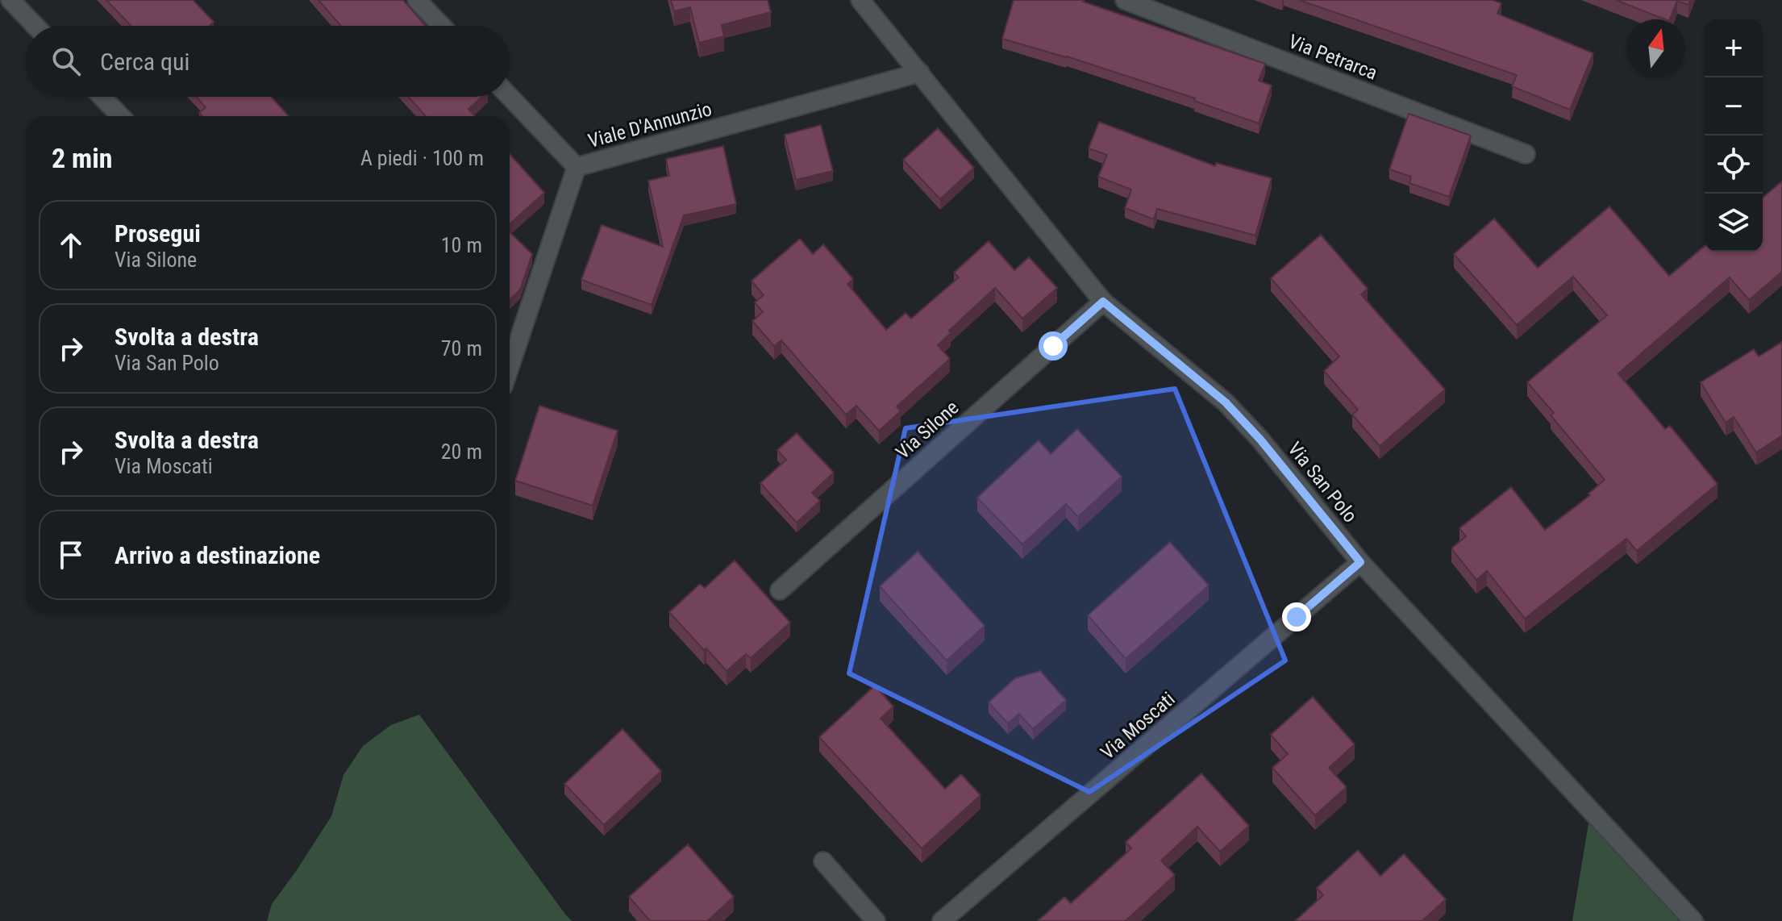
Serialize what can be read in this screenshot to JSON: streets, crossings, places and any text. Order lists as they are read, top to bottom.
{
  "streets": {
    "street": [
      "Via Petrarca",
      "Viale D'Annunzio",
      "Via Silone",
      "Via San Polo",
      "Via Moscati"
    ]
  },
  "crossings": [
    ["Viale D'Annunzio", "Via San Polo"],
    ["Via Silone", "Via San Polo"],
    ["Via San Polo", "Via Moscati"]
  ],
  "north": "top",
  "page": {
    "map_buttons": ["+", "−"],
    "search": "Cerca qui",
    "heading": ["2 min", "A piedi · 100 m"],
    "list": [
      ["Prosegui", "Via Silone", "10 m"],
      ["Svolta a destra", "Via San Polo", "70 m"],
      ["Svolta a destra", "Via Moscati", "20 m"],
      "Arrivo a destinazione"
    ]
  }
}
